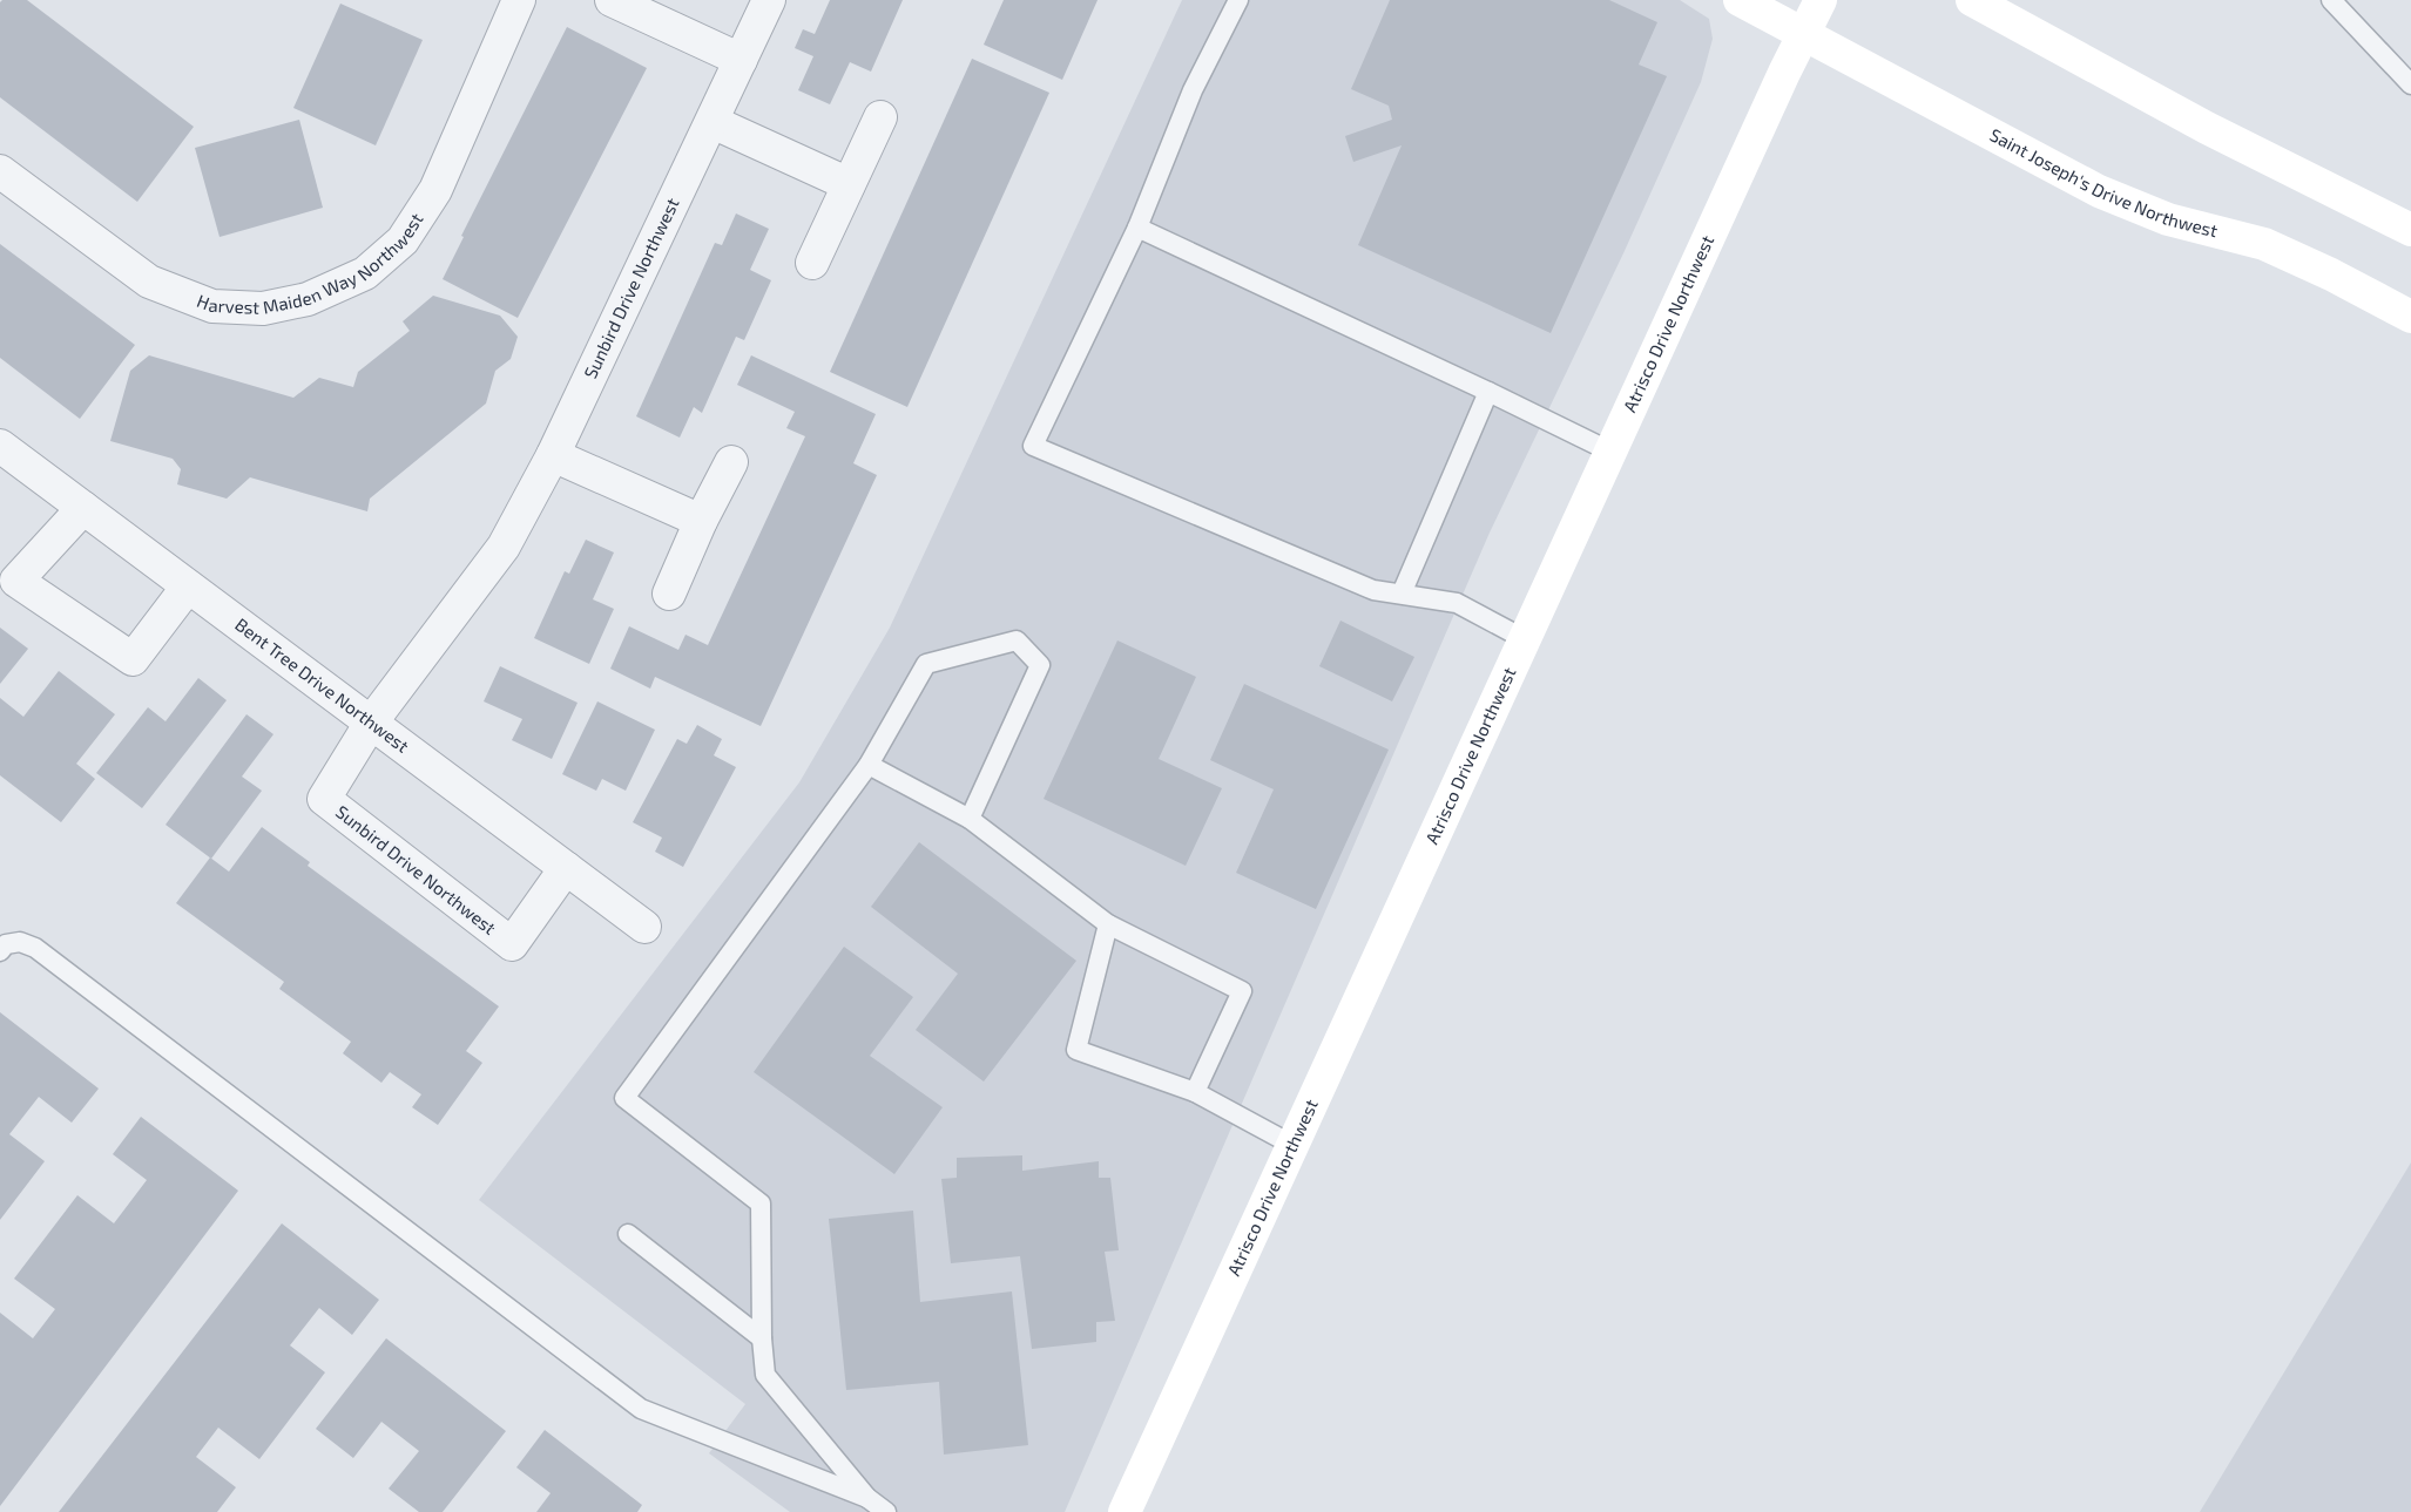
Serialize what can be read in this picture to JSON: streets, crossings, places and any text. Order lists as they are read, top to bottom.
{
  "streets": {
    "street": [
      "Saint Joseph's Drive Northwest",
      "Harvest Maiden Way Northwest",
      "Sunbird Drive Northwest",
      "Atrisco Drive Northwest",
      "Bent Tree Drive Northwest"
    ]
  },
  "crossings": [
    ["Saint Joseph's Drive Northwest", "Atrisco Drive Northwest"],
    ["Sunbird Drive Northwest", "Bent Tree Drive Northwest"]
  ]
}
